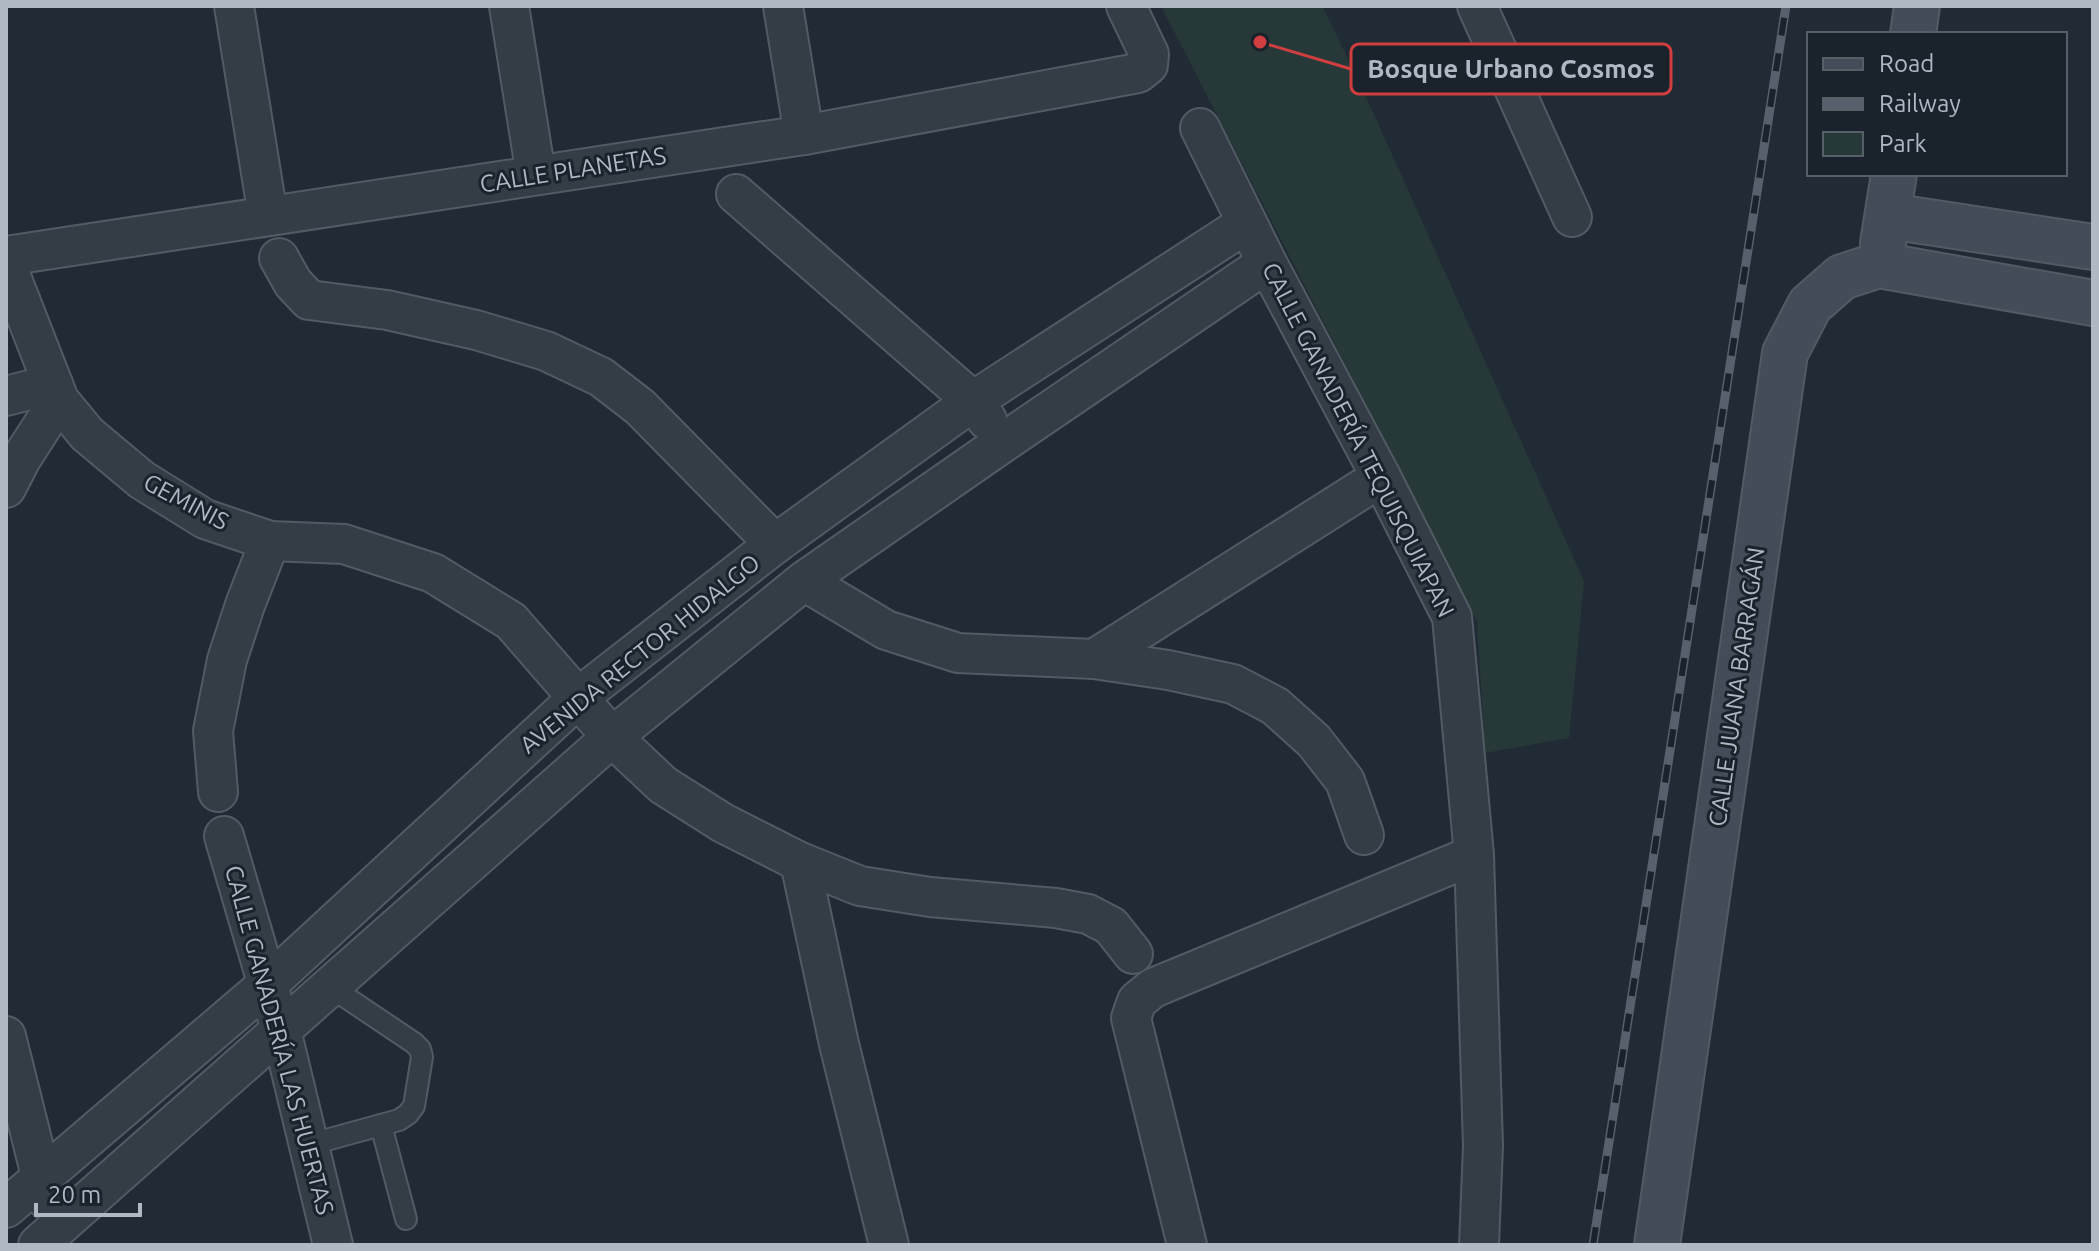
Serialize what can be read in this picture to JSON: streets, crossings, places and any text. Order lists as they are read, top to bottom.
{
  "streets": {
    "street": [
      "CALLE PLANETAS",
      "CALLE GANADERÍA TEQUISQUIAPAN",
      "GEMINIS",
      "AVENIDA RECTOR HIDALGO",
      "CALLE JUANA BARRAGÁN",
      "CALLE GANADERÍA LAS HUERTAS"
    ]
  },
  "crossings": [
    ["CALLE GANADERÍA TEQUISQUIAPAN", "AVENIDA RECTOR HIDALGO"],
    ["GEMINIS", "AVENIDA RECTOR HIDALGO"],
    ["AVENIDA RECTOR HIDALGO", "CALLE GANADERÍA LAS HUERTAS"]
  ],
  "places": ["Bosque Urbano Cosmos"],
  "legend": ["Road", "Railway", "Park"],
  "scale_bar": "20 m"
}
